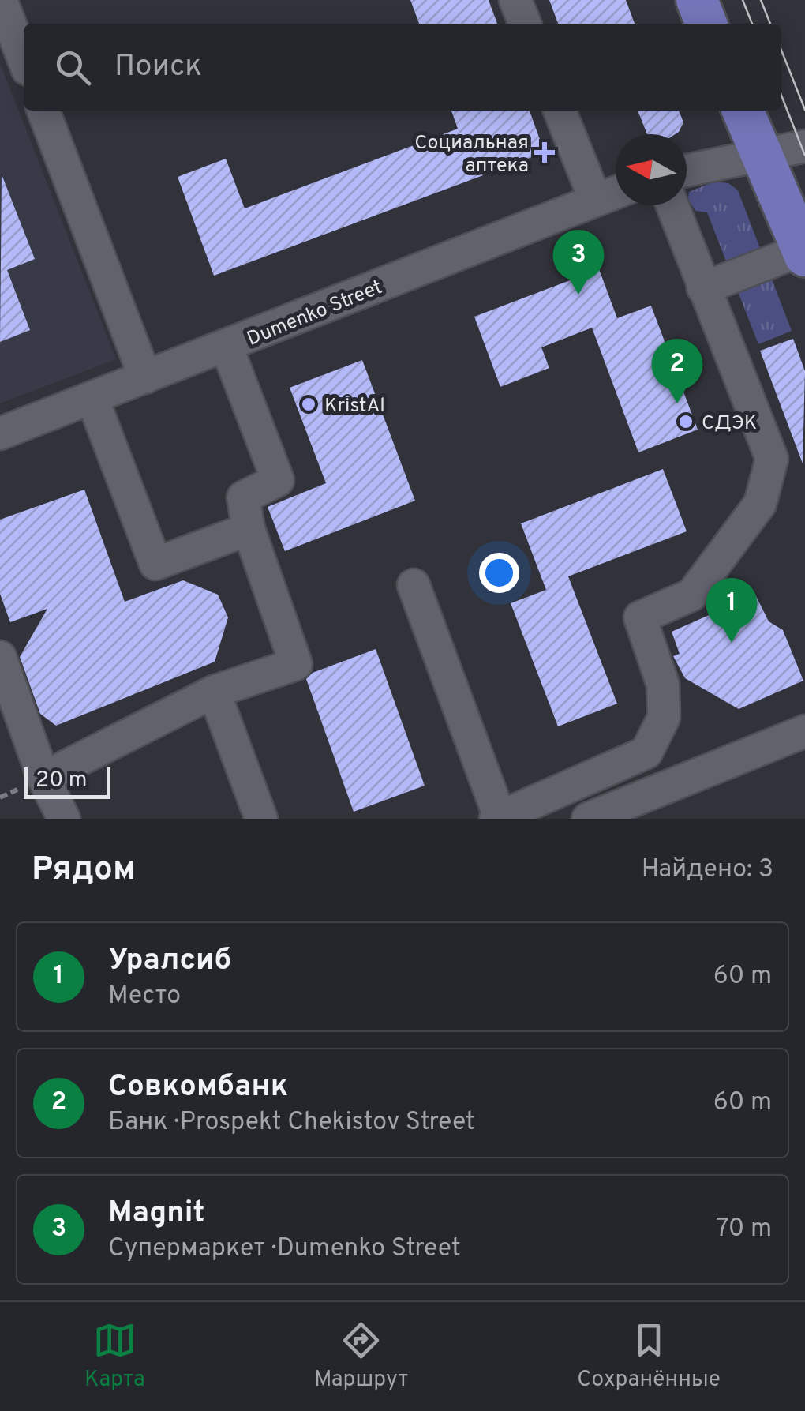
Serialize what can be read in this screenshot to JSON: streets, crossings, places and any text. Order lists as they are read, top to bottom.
{
  "streets": {
    "street": ["Dumenko Street"]
  },
  "places": {
    "health": ["Социальная аптека"],
    "other": ["KristAl", "СДЭК"]
  },
  "scale_bar": "20 m",
  "north": "left",
  "page": {
    "search": "Поиск",
    "pins": ["3", "2", "1"],
    "scale": "20 m",
    "heading": ["Рядом", "Найдено: 3"],
    "list": [
      {
        "mark": "1",
        "name": "Уралсиб",
        "note": "Место",
        "value": "60 m"
      },
      {
        "mark": "2",
        "name": "Совкомбанк",
        "note": "Банк · Prospekt Chekistov Street",
        "value": "60 m"
      },
      {
        "mark": "3",
        "name": "Magnit",
        "note": "Супермаркет · Dumenko Street",
        "value": "70 m"
      }
    ],
    "nav": ["Карта", "Маршрут", "Сохранённые"]
  }
}
